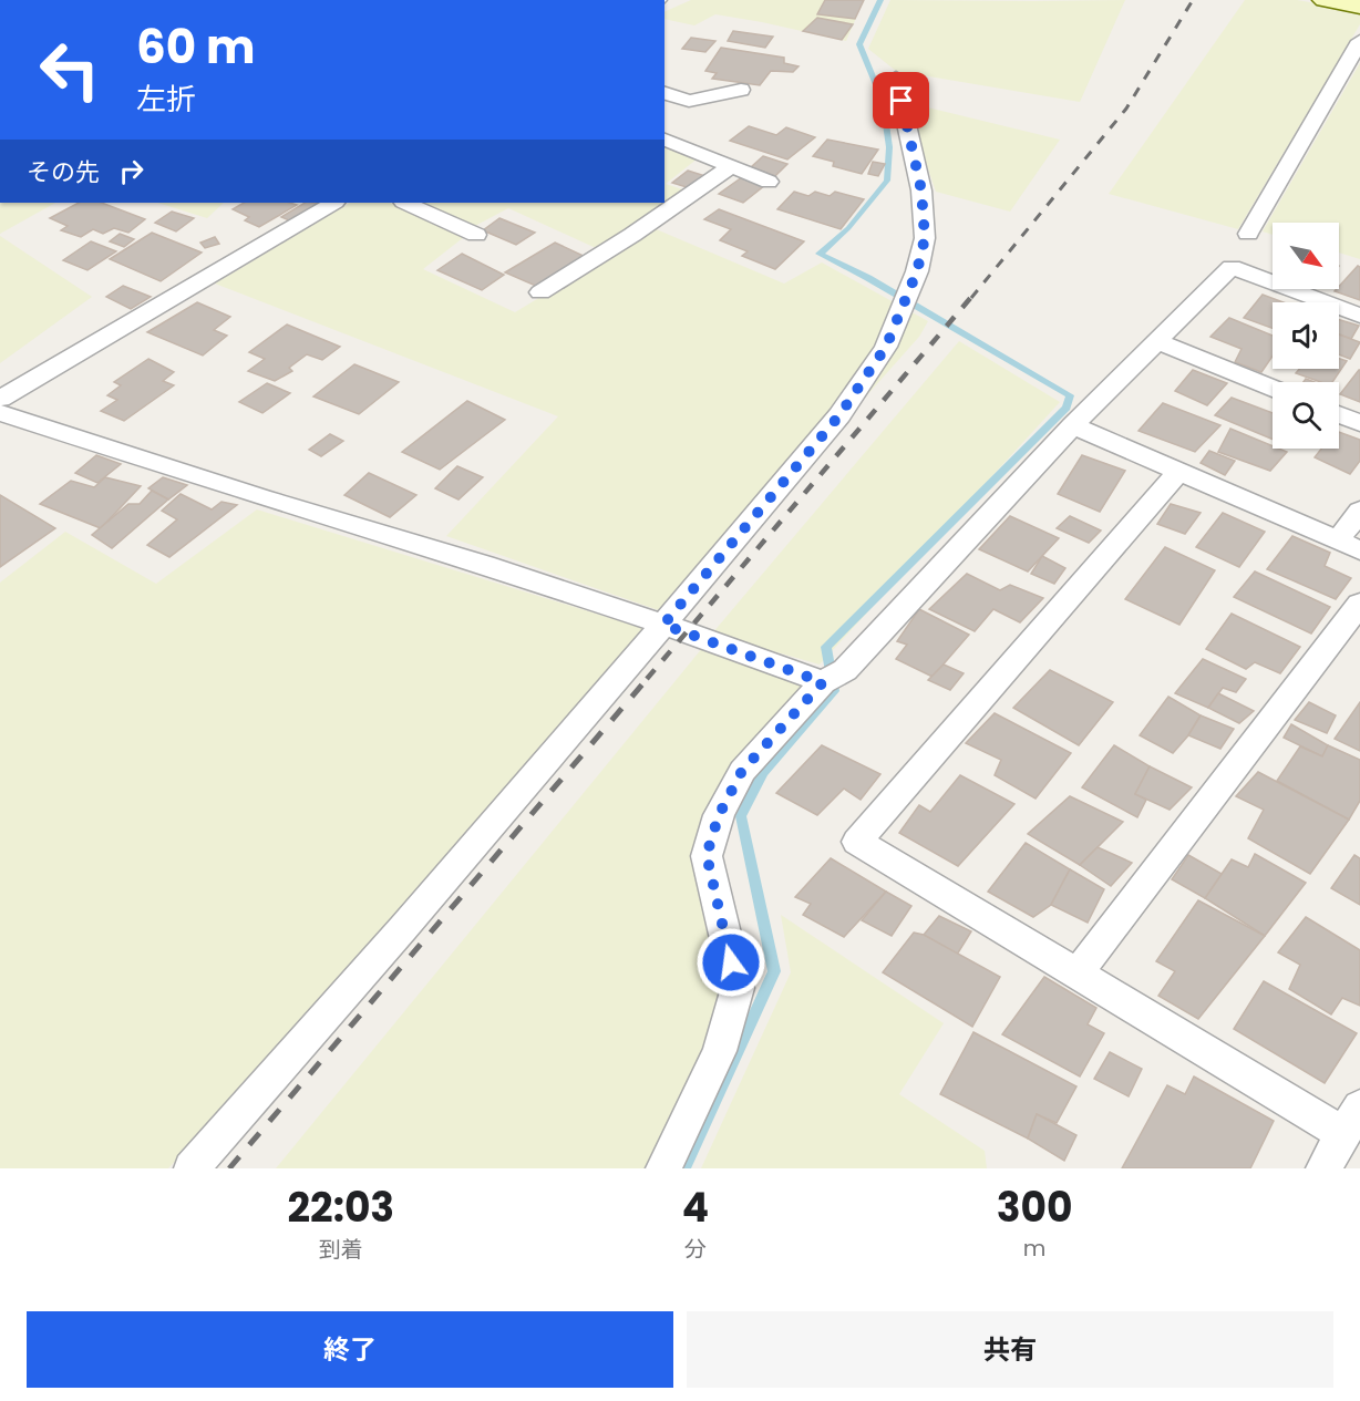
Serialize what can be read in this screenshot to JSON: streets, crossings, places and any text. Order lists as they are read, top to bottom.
{
  "north": "bottom right",
  "page": {
    "turn": ["60 m", "左折"],
    "then": "その先",
    "eta": [
      "22:03",
      "到着",
      "4",
      "分",
      "300",
      "m"
    ],
    "buttons": ["終了", "共有"]
  }
}
